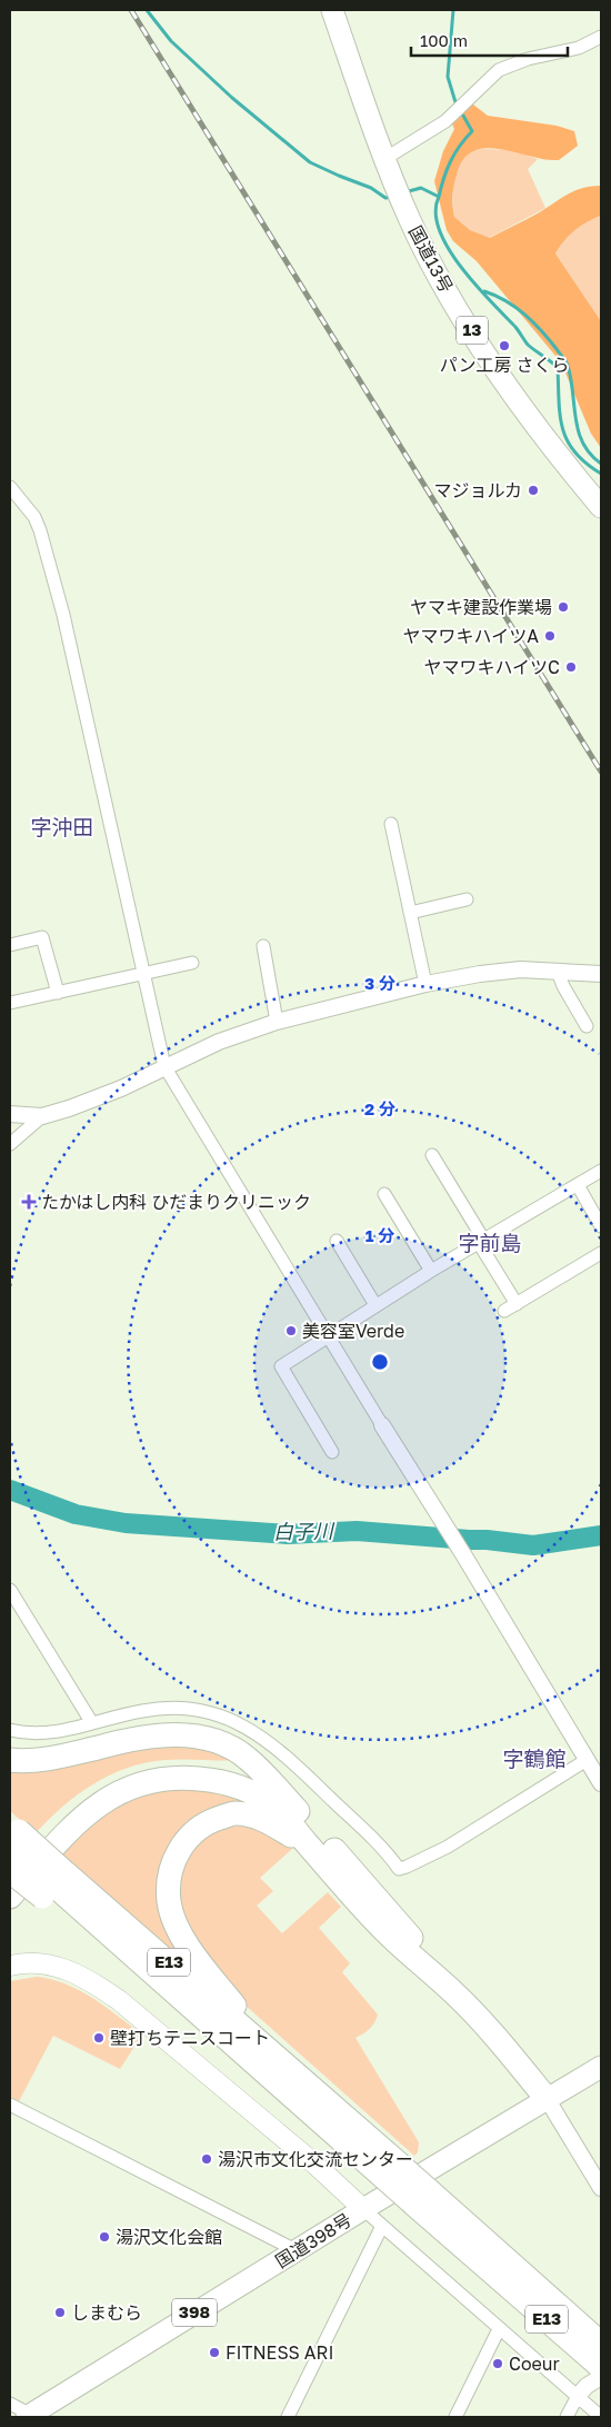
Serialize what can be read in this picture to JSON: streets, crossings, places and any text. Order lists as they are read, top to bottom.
{
  "streets": {
    "highway": [
      "国道13号",
      "13",
      "E13",
      "国道398号",
      "398"
    ]
  },
  "districts": ["字沖田", "字前島", "字鶴館"],
  "water": ["白子川"],
  "places": {
    "other": [
      "パン工房 さくら",
      "マジョルカ",
      "ヤマキ建設作業場",
      "ヤマワキハイツA",
      "ヤマワキハイツC",
      "美容室Verde",
      "壁打ちテニスコート",
      "湯沢市文化交流センター",
      "湯沢文化会館",
      "しまむら",
      "FITNESS ARI",
      "Coeur"
    ],
    "health": ["たかはし内科 ひだまりクリニック"]
  },
  "scale_bar": "100 m",
  "rings": ["3 分", "2 分", "1 分"]
}
